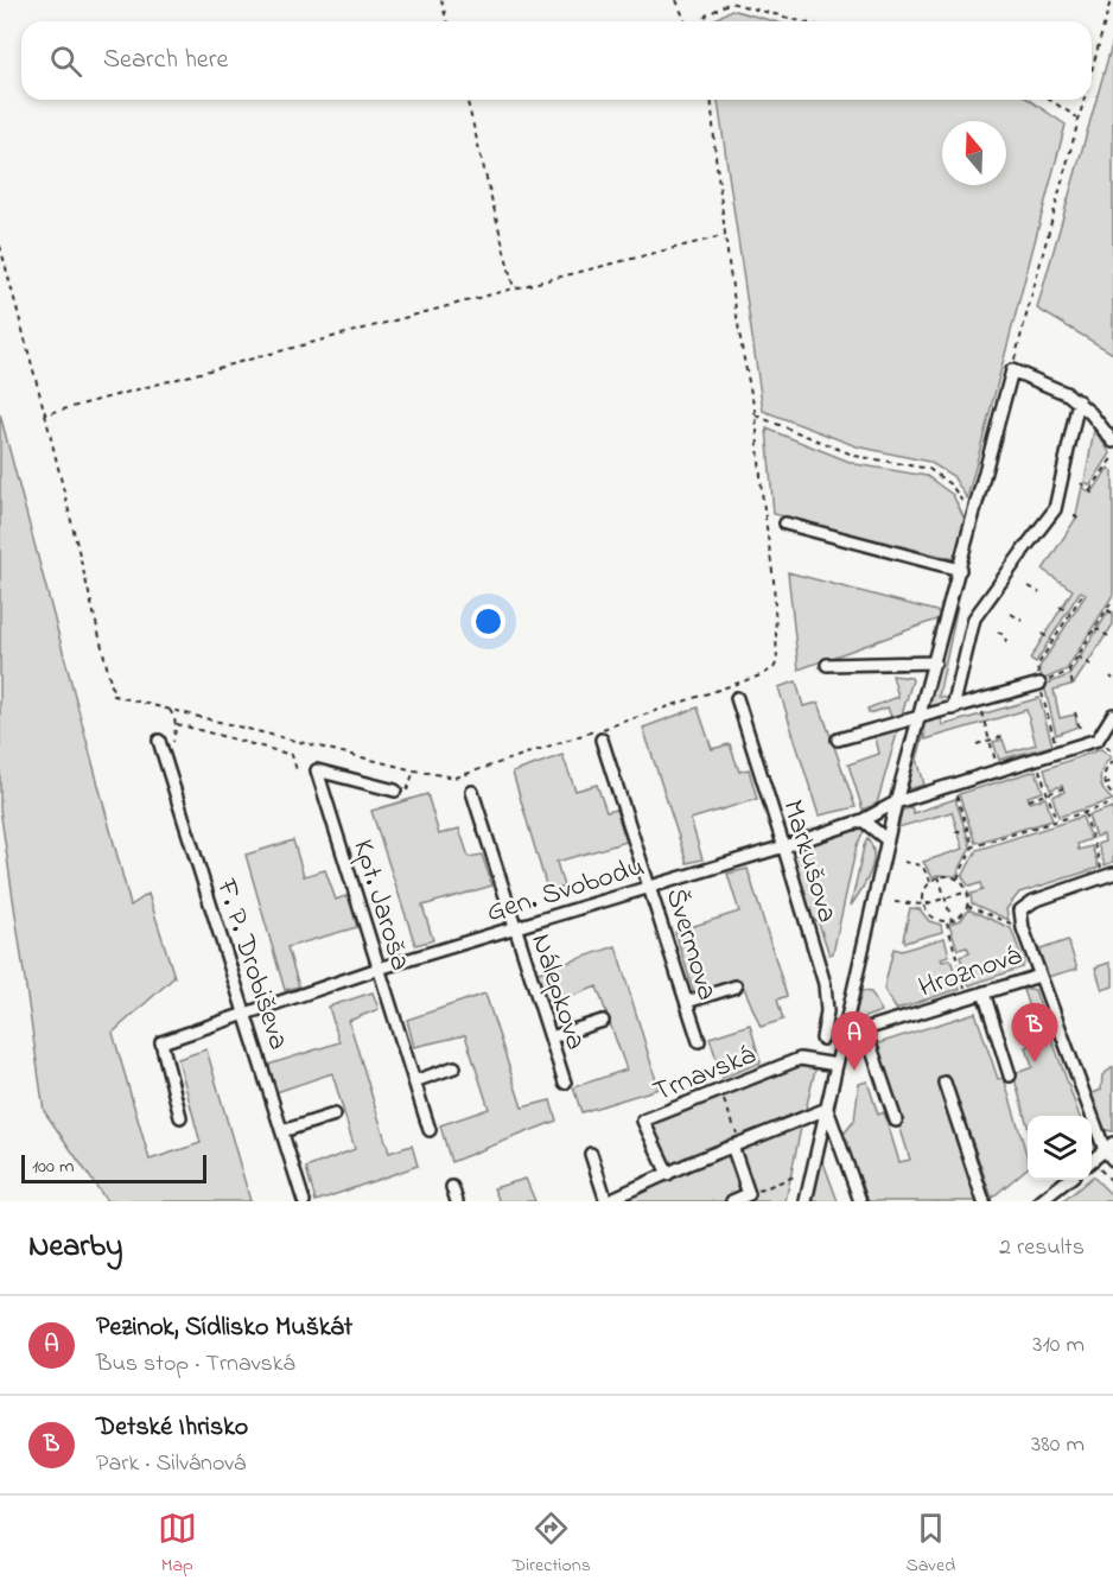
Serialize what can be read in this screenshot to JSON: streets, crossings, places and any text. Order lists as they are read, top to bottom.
{
  "streets": {
    "street": [
      "Markušova",
      "Gen. Svobodu",
      "Kpt. Jaroša",
      "Švermova",
      "F. P. Drobiševa",
      "Hroznová",
      "Nálepkova",
      "Trnavská"
    ]
  },
  "crossings": [
    ["Markušova", "Gen. Svobodu"],
    ["Gen. Svobodu", "Kpt. Jaroša"],
    ["Gen. Svobodu", "Švermova"],
    ["Gen. Svobodu", "F. P. Drobiševa"],
    ["Gen. Svobodu", "Nálepkova"]
  ],
  "scale_bar": "100 m",
  "north": "top",
  "page": {
    "search": "Search here",
    "pins": ["B", "A"],
    "scale": "100 m",
    "heading": ["Nearby", "2 results"],
    "list": [
      {
        "mark": "A",
        "name": "Pezinok, Sídlisko Muškát",
        "note": "Bus stop · Trnavská",
        "value": "310 m"
      },
      {
        "mark": "B",
        "name": "Detské Ihrisko",
        "note": "Park · Silvánová",
        "value": "380 m"
      }
    ],
    "nav": ["Map", "Directions", "Saved"]
  }
}
